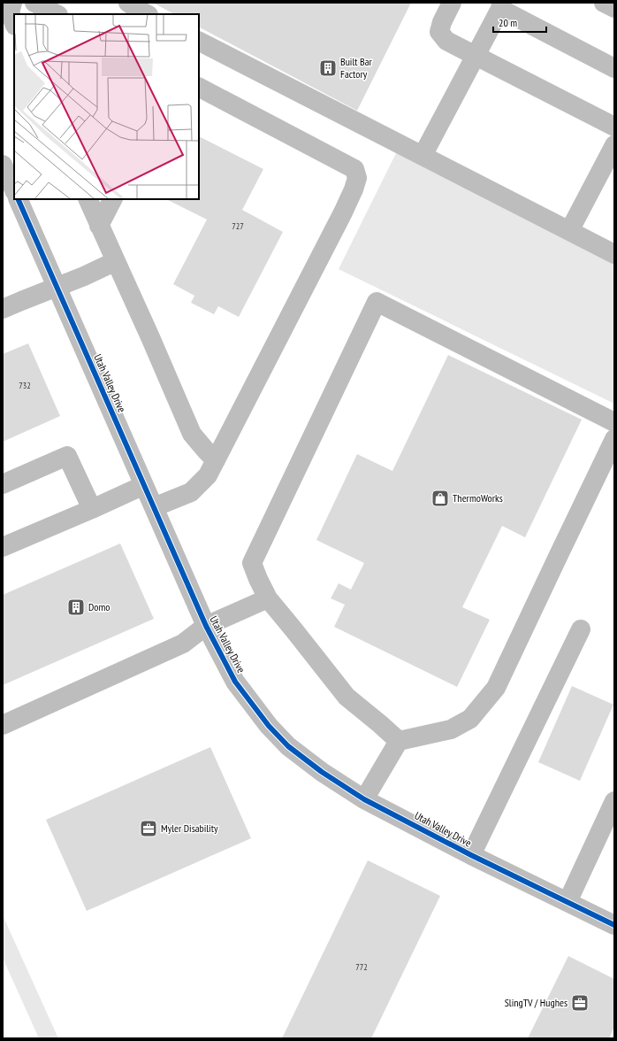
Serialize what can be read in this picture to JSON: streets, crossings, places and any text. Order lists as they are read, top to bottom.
{
  "streets": {
    "street": ["Utah Valley Drive"]
  },
  "places": {
    "building": ["Built Bar Factory", "Domo"],
    "shop": ["ThermoWorks"],
    "office": ["Myler Disability", "SlingTV / Hughes"]
  },
  "house_numbers": ["727", "732", "772"],
  "scale_bar": "20 m"
}
